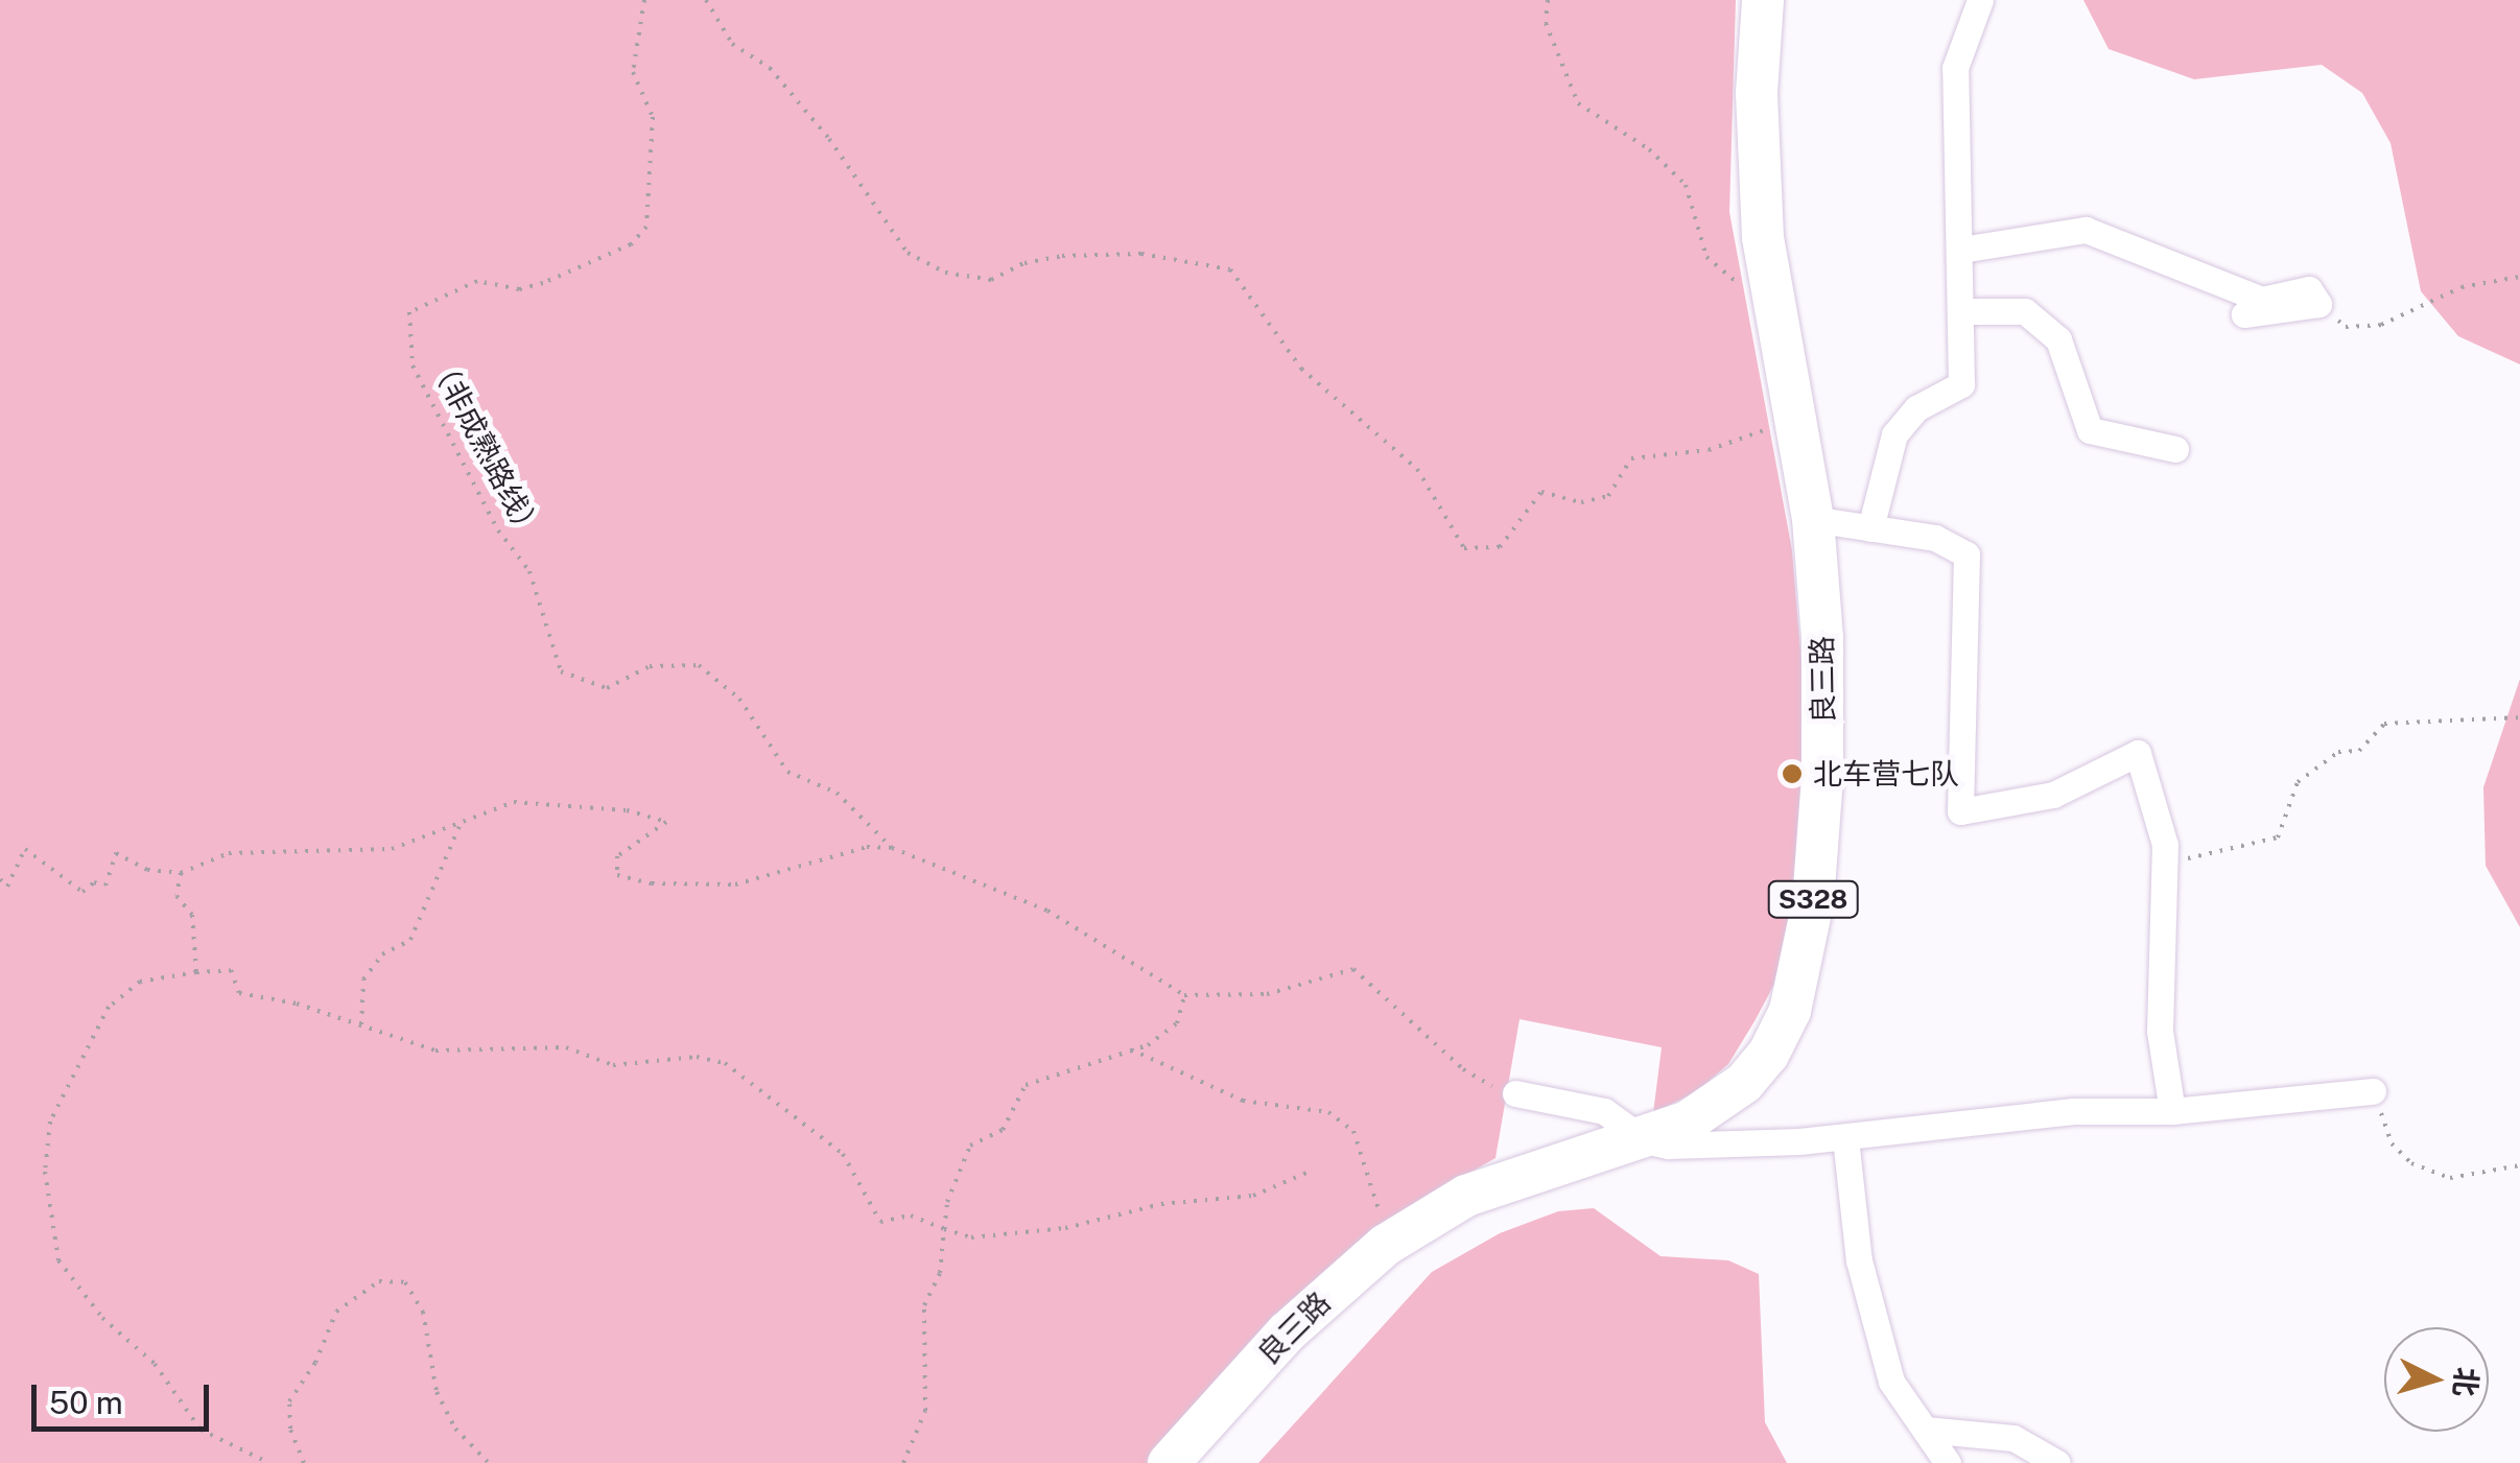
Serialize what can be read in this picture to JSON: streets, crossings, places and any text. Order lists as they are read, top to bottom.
{
  "streets": {
    "main road": ["良三路", "S328"],
    "path": ["（非成熟路线）"]
  },
  "places": ["北车营七队"],
  "scale_bar": "50 m",
  "north": "right"
}
